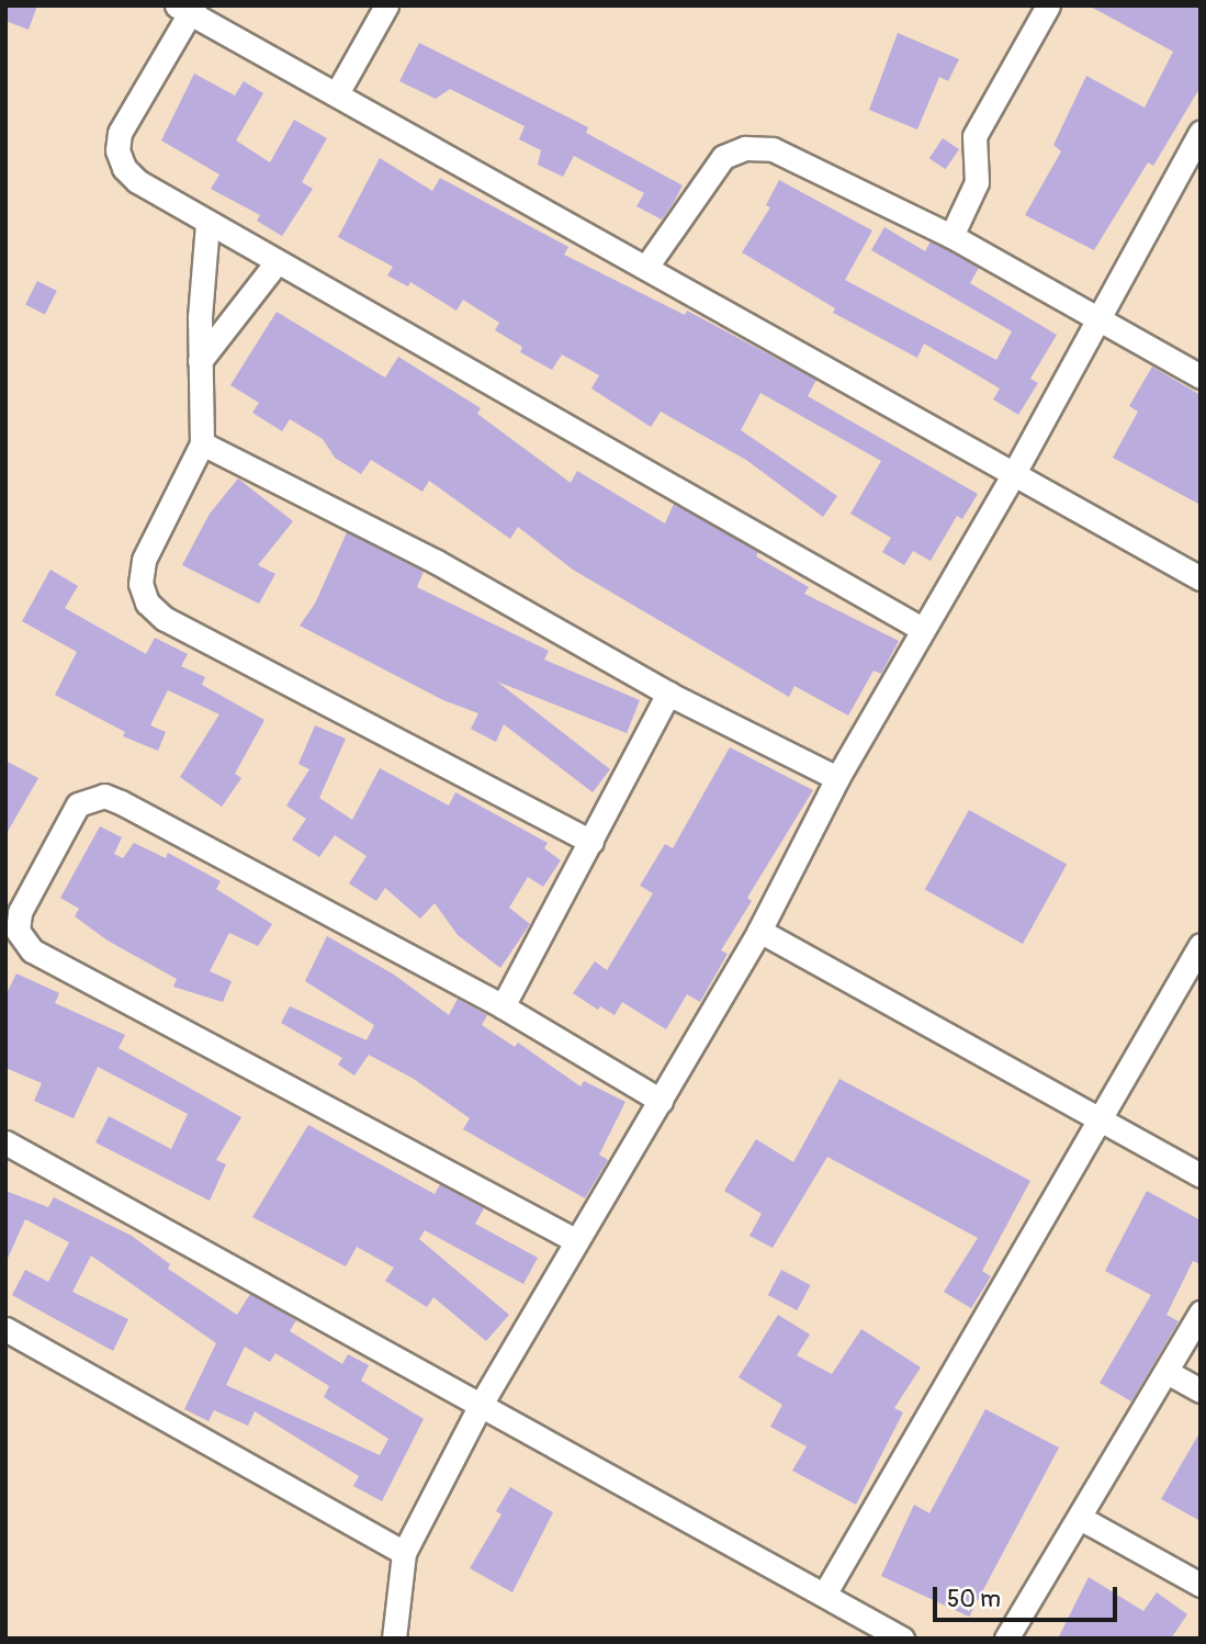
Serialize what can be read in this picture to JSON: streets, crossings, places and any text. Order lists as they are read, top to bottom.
{
  "scale_bar": "50 m"
}
